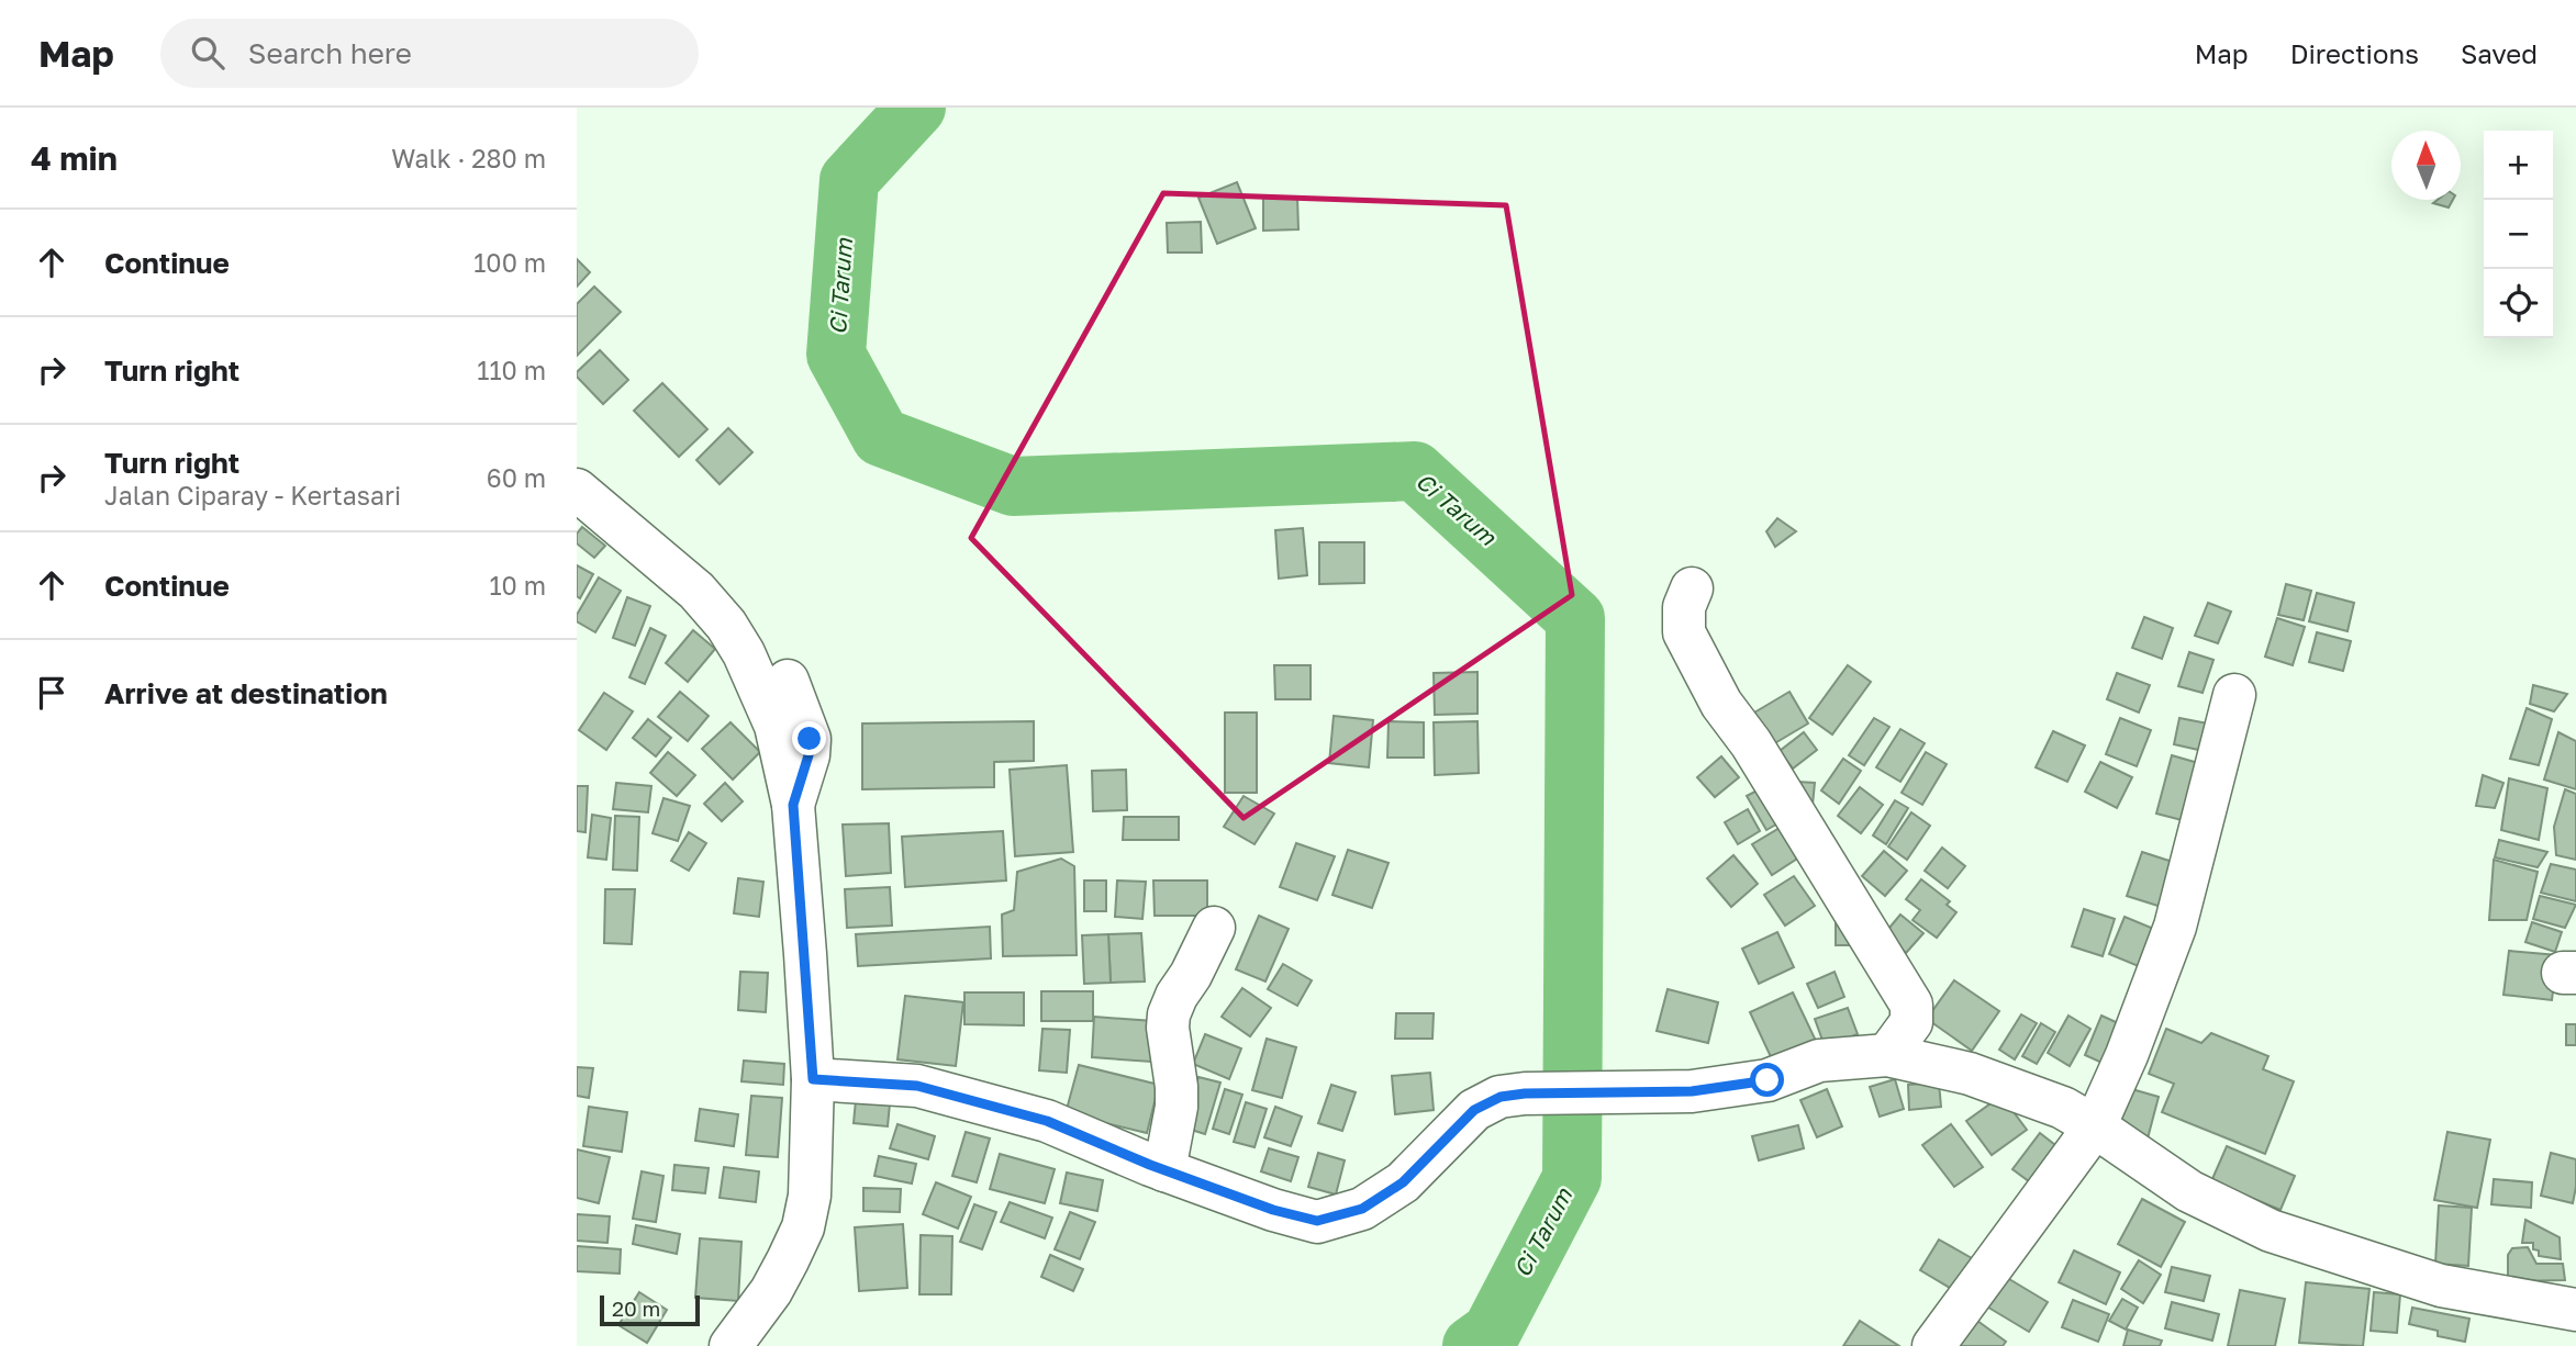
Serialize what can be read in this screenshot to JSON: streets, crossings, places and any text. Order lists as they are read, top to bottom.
{
  "water": ["Ci Tarum"],
  "scale_bar": "20 m",
  "north": "top",
  "page": {
    "header": "Map",
    "search": "Search here",
    "nav": ["Map", "Directions", "Saved"],
    "heading": ["4 min", "Walk · 280 m"],
    "map_buttons": ["+", "−"],
    "list": [
      ["Continue", "100 m"],
      ["Turn right", "110 m"],
      ["Turn right", "Jalan Ciparay - Kertasari", "60 m"],
      ["Continue", "10 m"],
      "Arrive at destination"
    ],
    "scale": "20 m"
  }
}
